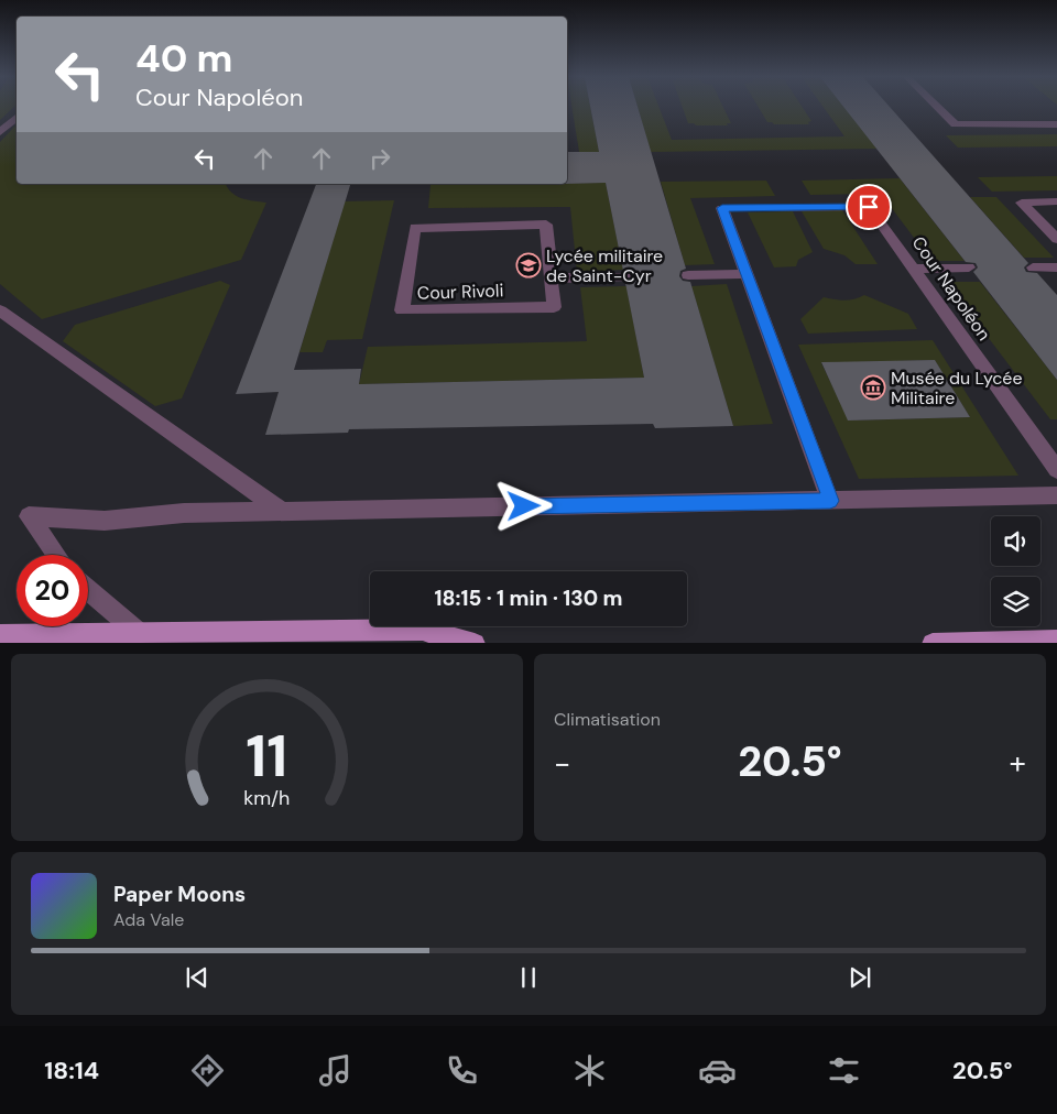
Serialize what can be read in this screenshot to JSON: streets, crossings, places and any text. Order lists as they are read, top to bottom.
{
  "streets": {
    "lane": ["Cour Napoléon", "Cour Rivoli"]
  },
  "places": {
    "school or university": ["Lycée militaire de Saint-Cyr"],
    "museum": ["Musée du Lycée Militaire"]
  },
  "page": {
    "turn": ["40 m", "Cour Napoléon"],
    "limit": "20",
    "trip": "18:15 · 1 min · 130 m",
    "tile": "Climatisation",
    "heat": ["−", "20.5°", "+"],
    "song": ["Paper Moons", "Ada Vale"],
    "tabs": ["18:14", "20.5°"],
    "gauge": ["11", "km/h"]
  }
}
